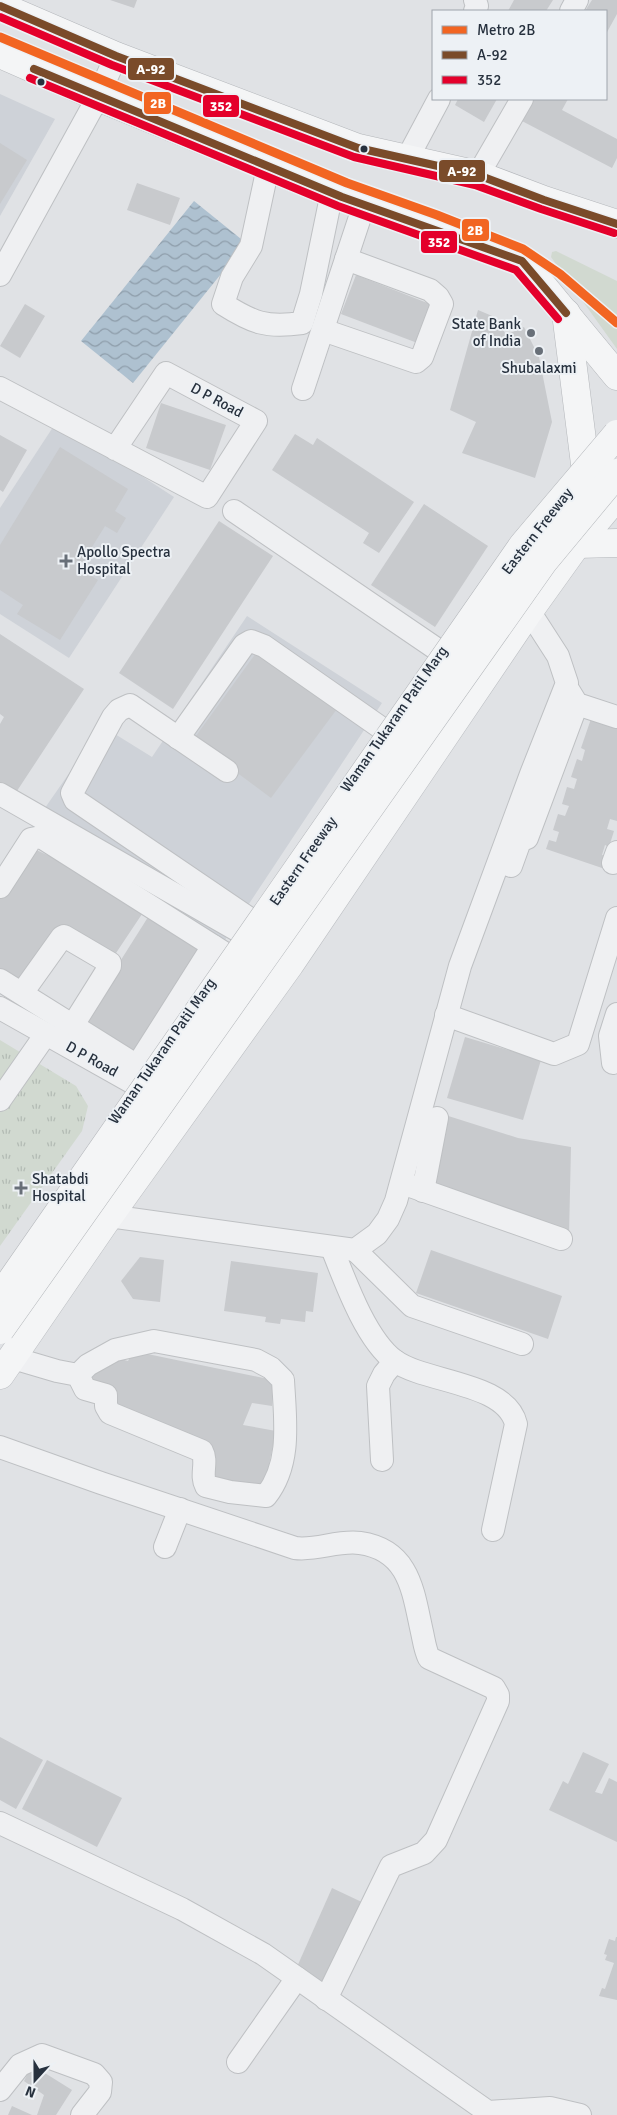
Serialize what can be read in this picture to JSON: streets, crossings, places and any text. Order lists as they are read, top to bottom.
{
  "streets": {
    "main road": ["Eastern Freeway", "Waman Tukaram Patil Marg"],
    "street": ["D P Road"]
  },
  "crossings": [
    ["D P Road", "Waman Tukaram Patil Marg"]
  ],
  "places": {
    "other": ["State Bank of India", "Shubalaxmi"],
    "health": ["Apollo Spectra Hospital", "Shatabdi Hospital"]
  },
  "lines": ["transit line A-92", "transit line 352", "metro line 2B"],
  "legend": ["Metro 2B", "A-92", "352"],
  "north": "bottom"
}
